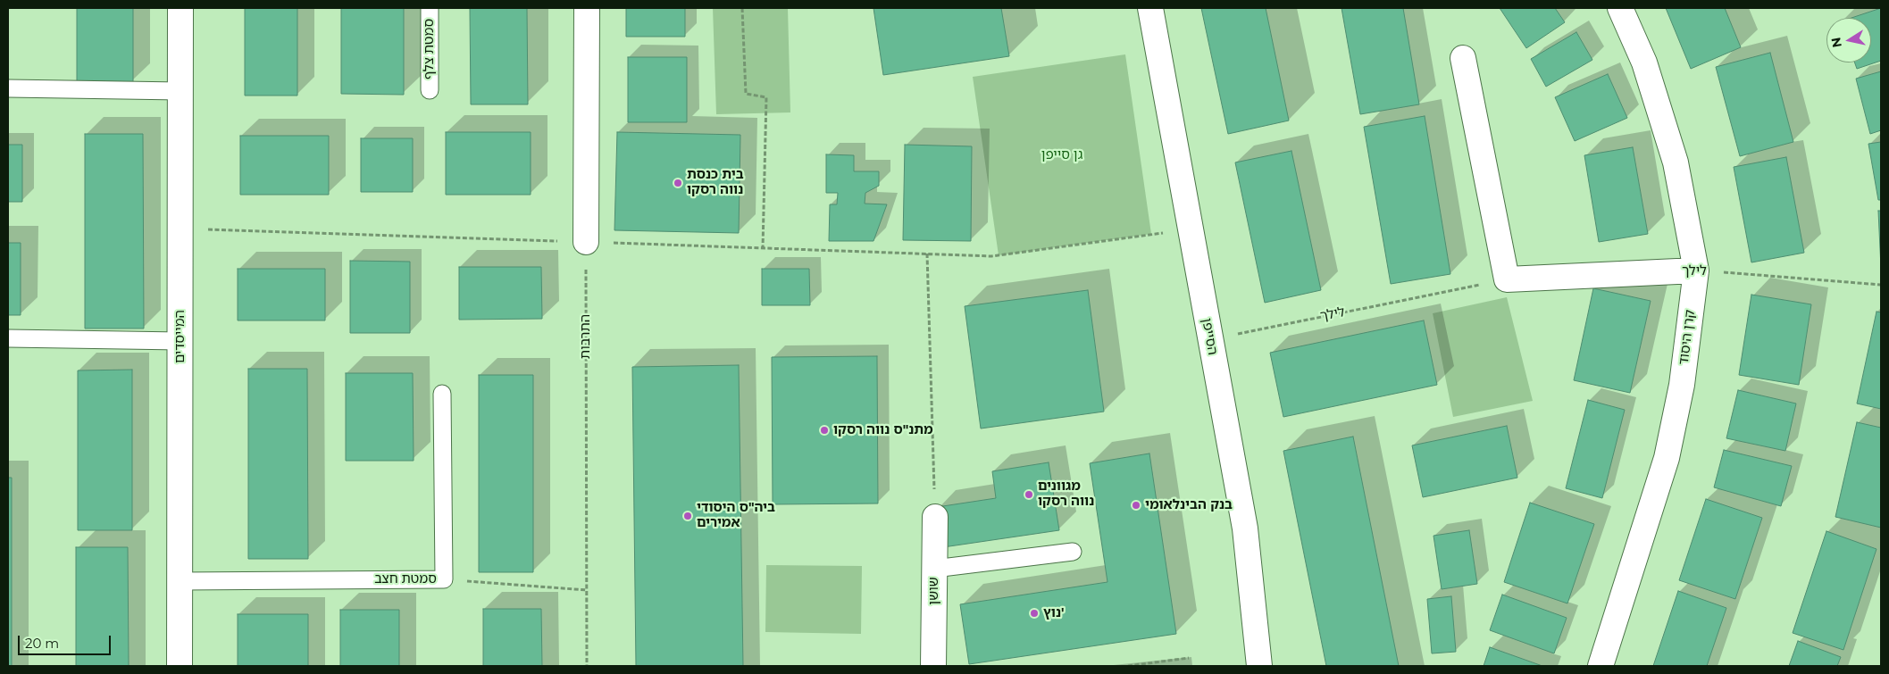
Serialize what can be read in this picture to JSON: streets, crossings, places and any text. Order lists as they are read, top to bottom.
{
  "streets": {
    "street": [
      "לילך",
      "המייסדים",
      "הסייפן",
      "קרן היסוד",
      "שושן"
    ],
    "lane": ["סמטת צלף", "סמטת חצב"],
    "path": ["התרבות"]
  },
  "crossings": [
    ["לילך", "הסייפן"],
    ["לילך", "קרן היסוד"],
    ["המייסדים", "סמטת חצב"]
  ],
  "parks": ["גן סייפן"],
  "places": [
    "בית כנסת נווה רסקו",
    "מתנ\"ס נווה רסקו",
    "מגוונים נווה רסקו",
    "בנק הבינלאומי",
    "ביה\"ס היסודי אמירים",
    "נוץ'"
  ],
  "scale_bar": "20 m",
  "north": "left"
}
